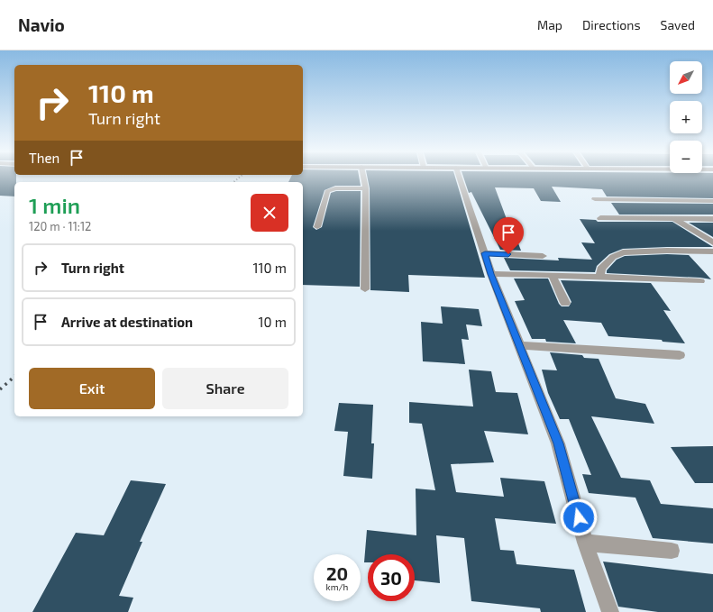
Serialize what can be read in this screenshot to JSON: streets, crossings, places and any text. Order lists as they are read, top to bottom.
{
  "north": "bottom left",
  "page": {
    "header": "Navio",
    "nav": ["Map", "Directions", "Saved"],
    "map_buttons": ["+", "−"],
    "turn": ["110 m", "Turn right"],
    "then": "Then",
    "heading": ["1 min", "120 m · 11:12"],
    "list": [
      {
        "name": "Turn right",
        "value": "110 m"
      },
      {
        "name": "Arrive at destination",
        "value": "10 m"
      }
    ],
    "buttons": ["Exit", "Share"],
    "speed": "20 km/h",
    "limit": "30"
  }
}
